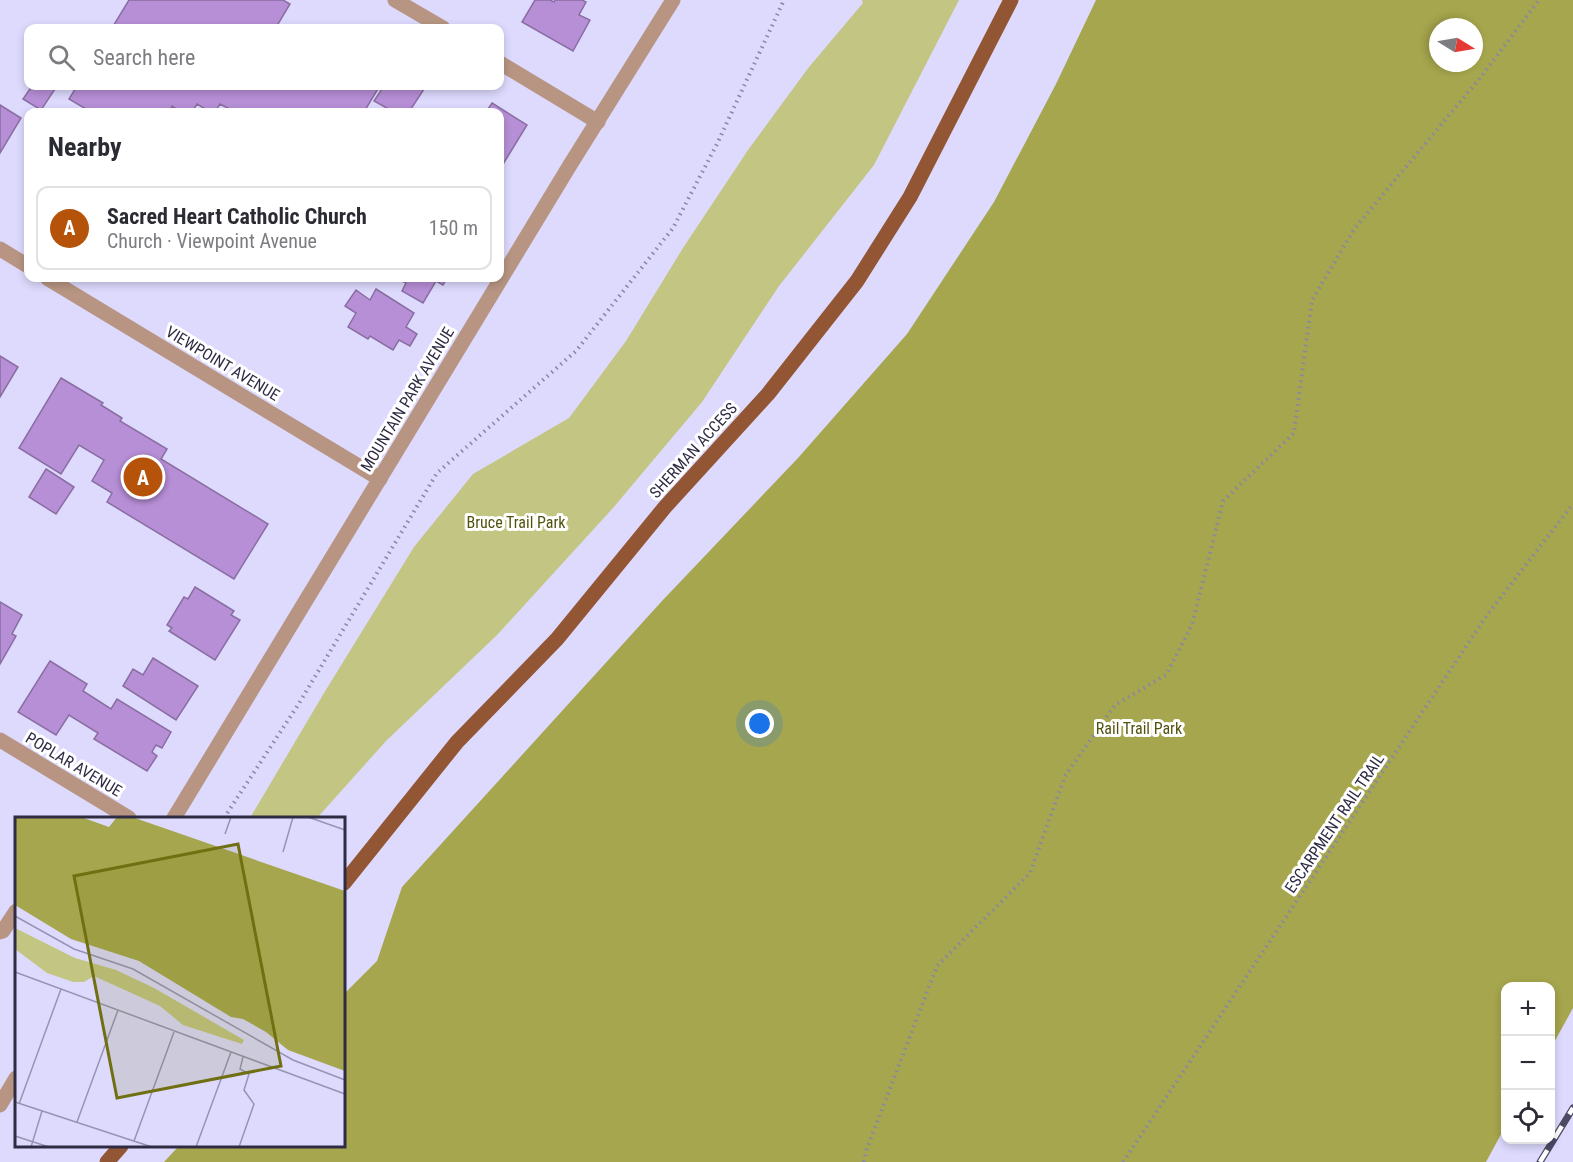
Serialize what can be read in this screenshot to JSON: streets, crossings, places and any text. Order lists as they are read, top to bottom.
{
  "streets": {
    "main road": ["SHERMAN ACCESS"],
    "street": ["VIEWPOINT AVENUE", "MOUNTAIN PARK AVENUE", "POPLAR AVENUE"],
    "path": ["ESCARPMENT RAIL TRAIL"]
  },
  "crossings": [
    ["VIEWPOINT AVENUE", "MOUNTAIN PARK AVENUE"]
  ],
  "parks": ["Bruce Trail Park", "Rail Trail Park"],
  "north": "right",
  "page": {
    "search": "Search here",
    "heading": "Nearby",
    "list": [
      {
        "mark": "A",
        "name": "Sacred Heart Catholic Church",
        "note": "Church · Viewpoint Avenue",
        "value": "150 m"
      }
    ],
    "pins": "A",
    "map_buttons": ["+", "−"]
  }
}
